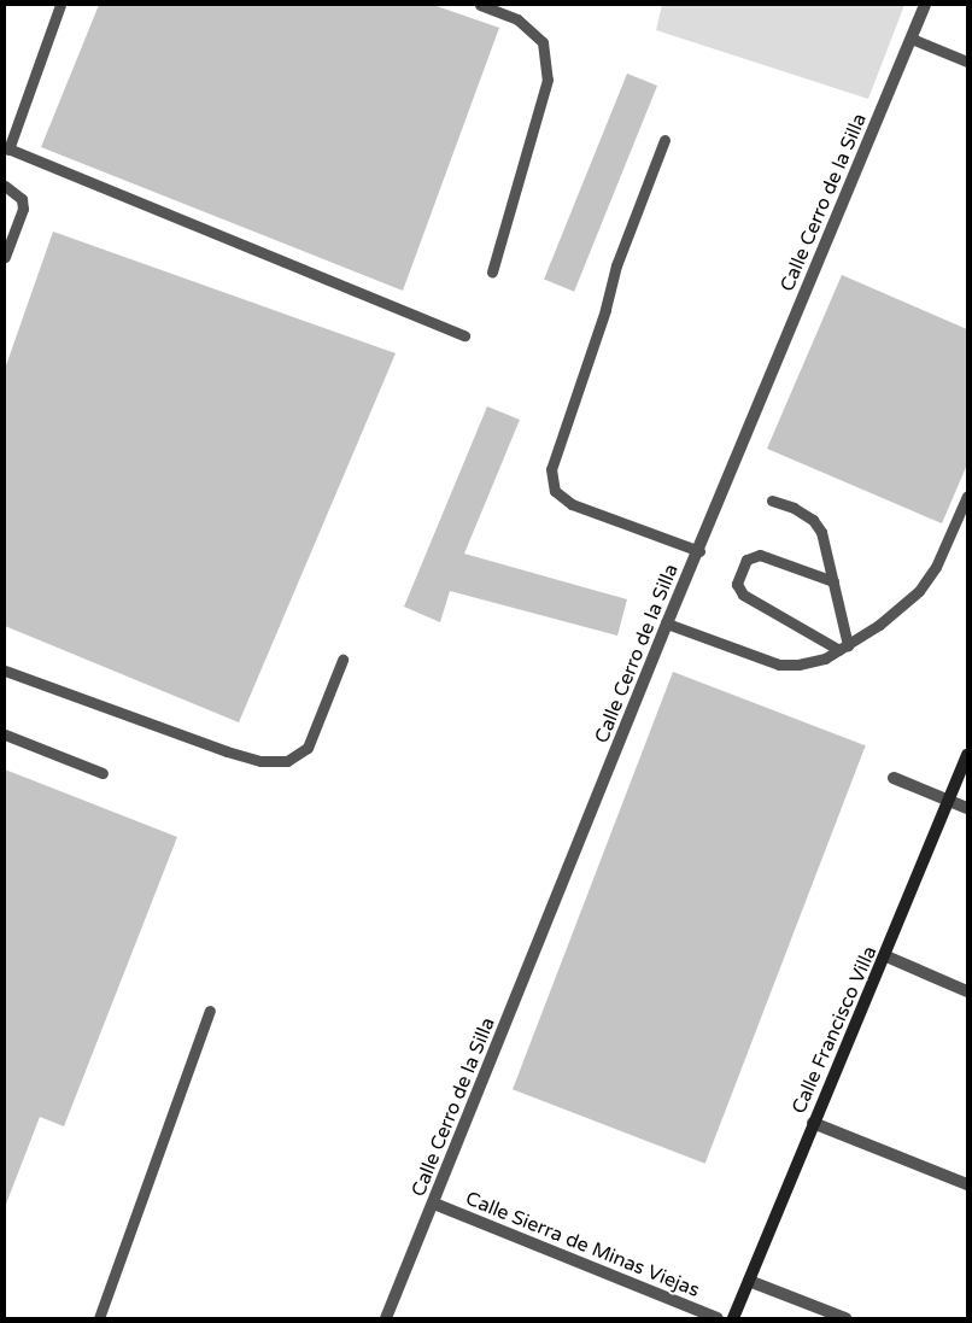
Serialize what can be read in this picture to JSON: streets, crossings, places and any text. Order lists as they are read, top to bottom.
{
  "streets": {
    "street": ["Calle Cerro de la Silla", "Calle Francisco Villa", "Calle Sierra de Minas Viejas"]
  },
  "crossings": [
    ["Calle Cerro de la Silla", "Calle Sierra de Minas Viejas"]
  ]
}
